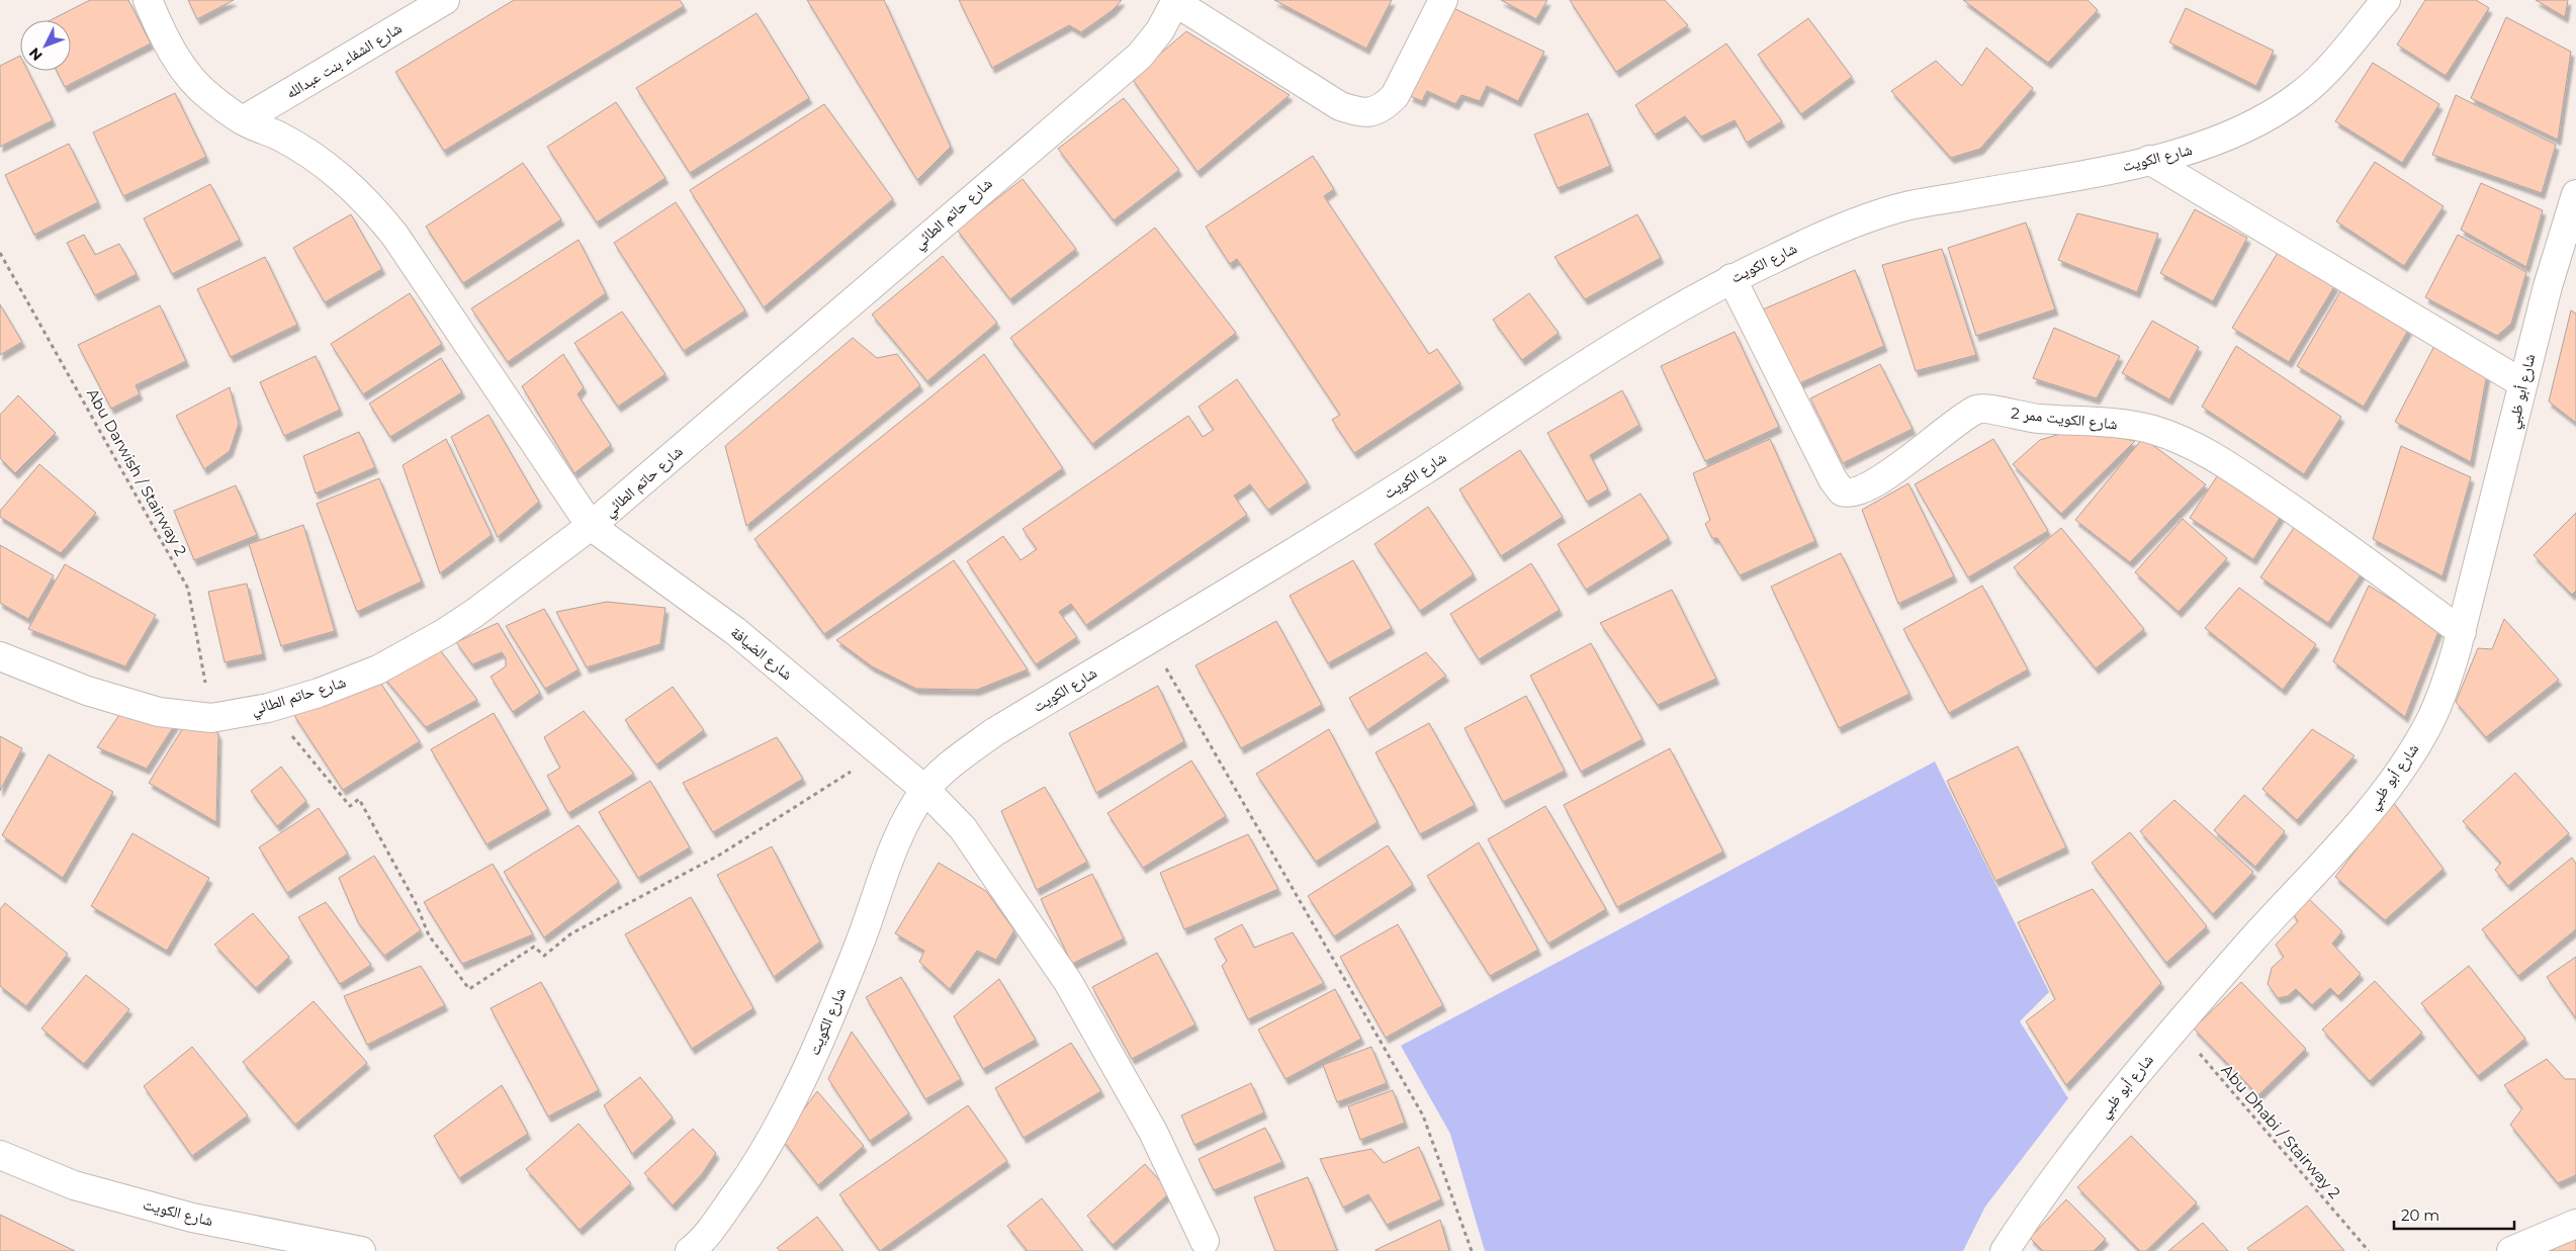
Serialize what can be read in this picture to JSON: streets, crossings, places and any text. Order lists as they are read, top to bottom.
{
  "streets": {
    "street": [
      "شارع الشفاء بنت عبدالله",
      "شارع الكويت",
      "شارع حاتم الطائي",
      "شارع أبو ظبي",
      "شارع الكويت ممر 2",
      "شارع الضيافة"
    ],
    "path": ["Abu Darwish / Stairway 2", "Abu Dhabi / Stairway 2"]
  },
  "crossings": [
    ["شارع الكويت", "شارع الكويت ممر 2"],
    ["شارع الكويت", "شارع الضيافة"],
    ["شارع حاتم الطائي", "Abu Darwish / Stairway 2"],
    ["شارع حاتم الطائي", "شارع الضيافة"],
    ["شارع أبو ظبي", "شارع الكويت ممر 2"],
    ["شارع أبو ظبي", "Abu Dhabi / Stairway 2"]
  ],
  "scale_bar": "20 m",
  "north": "bottom left"
}
